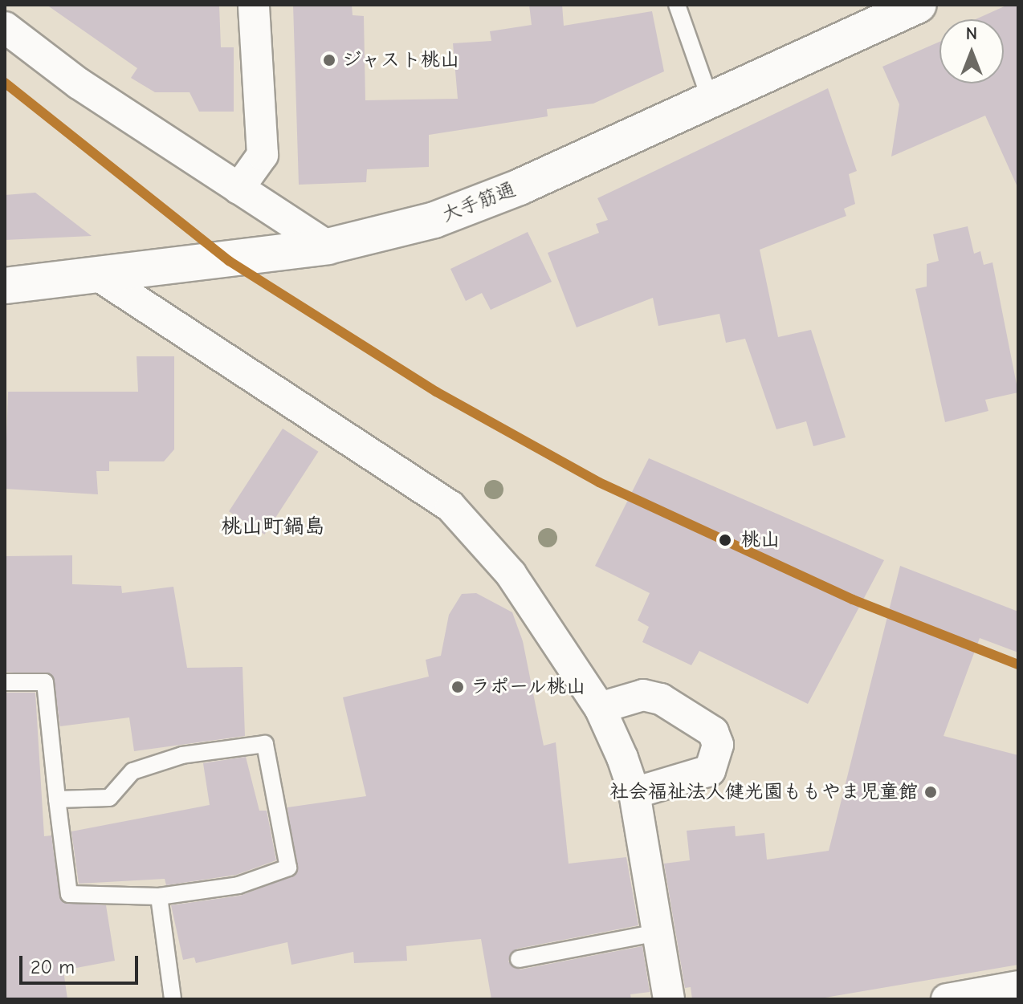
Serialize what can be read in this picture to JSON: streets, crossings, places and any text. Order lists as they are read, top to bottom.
{
  "streets": {
    "street": ["大手筋通"]
  },
  "districts": ["桃山町鍋島"],
  "places": [
    "ジャスト桃山",
    "桃山",
    "ラポール桃山",
    "社会福祉法人健光園ももやま児童館"
  ],
  "scale_bar": "20 m",
  "north": "top"
}
